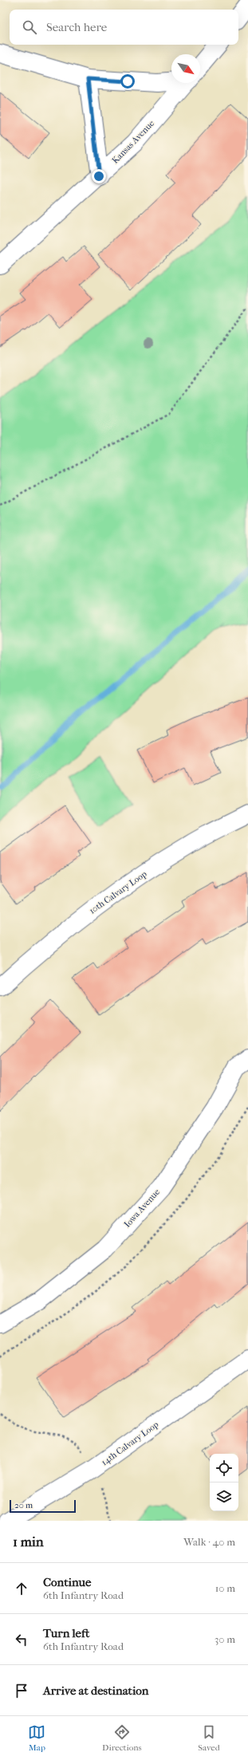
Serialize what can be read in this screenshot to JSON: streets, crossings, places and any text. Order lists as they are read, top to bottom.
{
  "streets": {
    "street": [
      "Kansas Avenue",
      "10th Calvary Loop",
      "Iowa Avenue",
      "14th Calvary Loop"
    ]
  },
  "scale_bar": "20 m",
  "north": "bottom right",
  "page": {
    "search": "Search here",
    "scale": "20 m",
    "heading": ["1 min", "Walk · 40 m"],
    "list": [
      ["Continue", "6th Infantry Road", "10 m"],
      ["Turn left", "6th Infantry Road", "30 m"],
      "Arrive at destination"
    ],
    "nav": ["Map", "Directions", "Saved"]
  }
}
